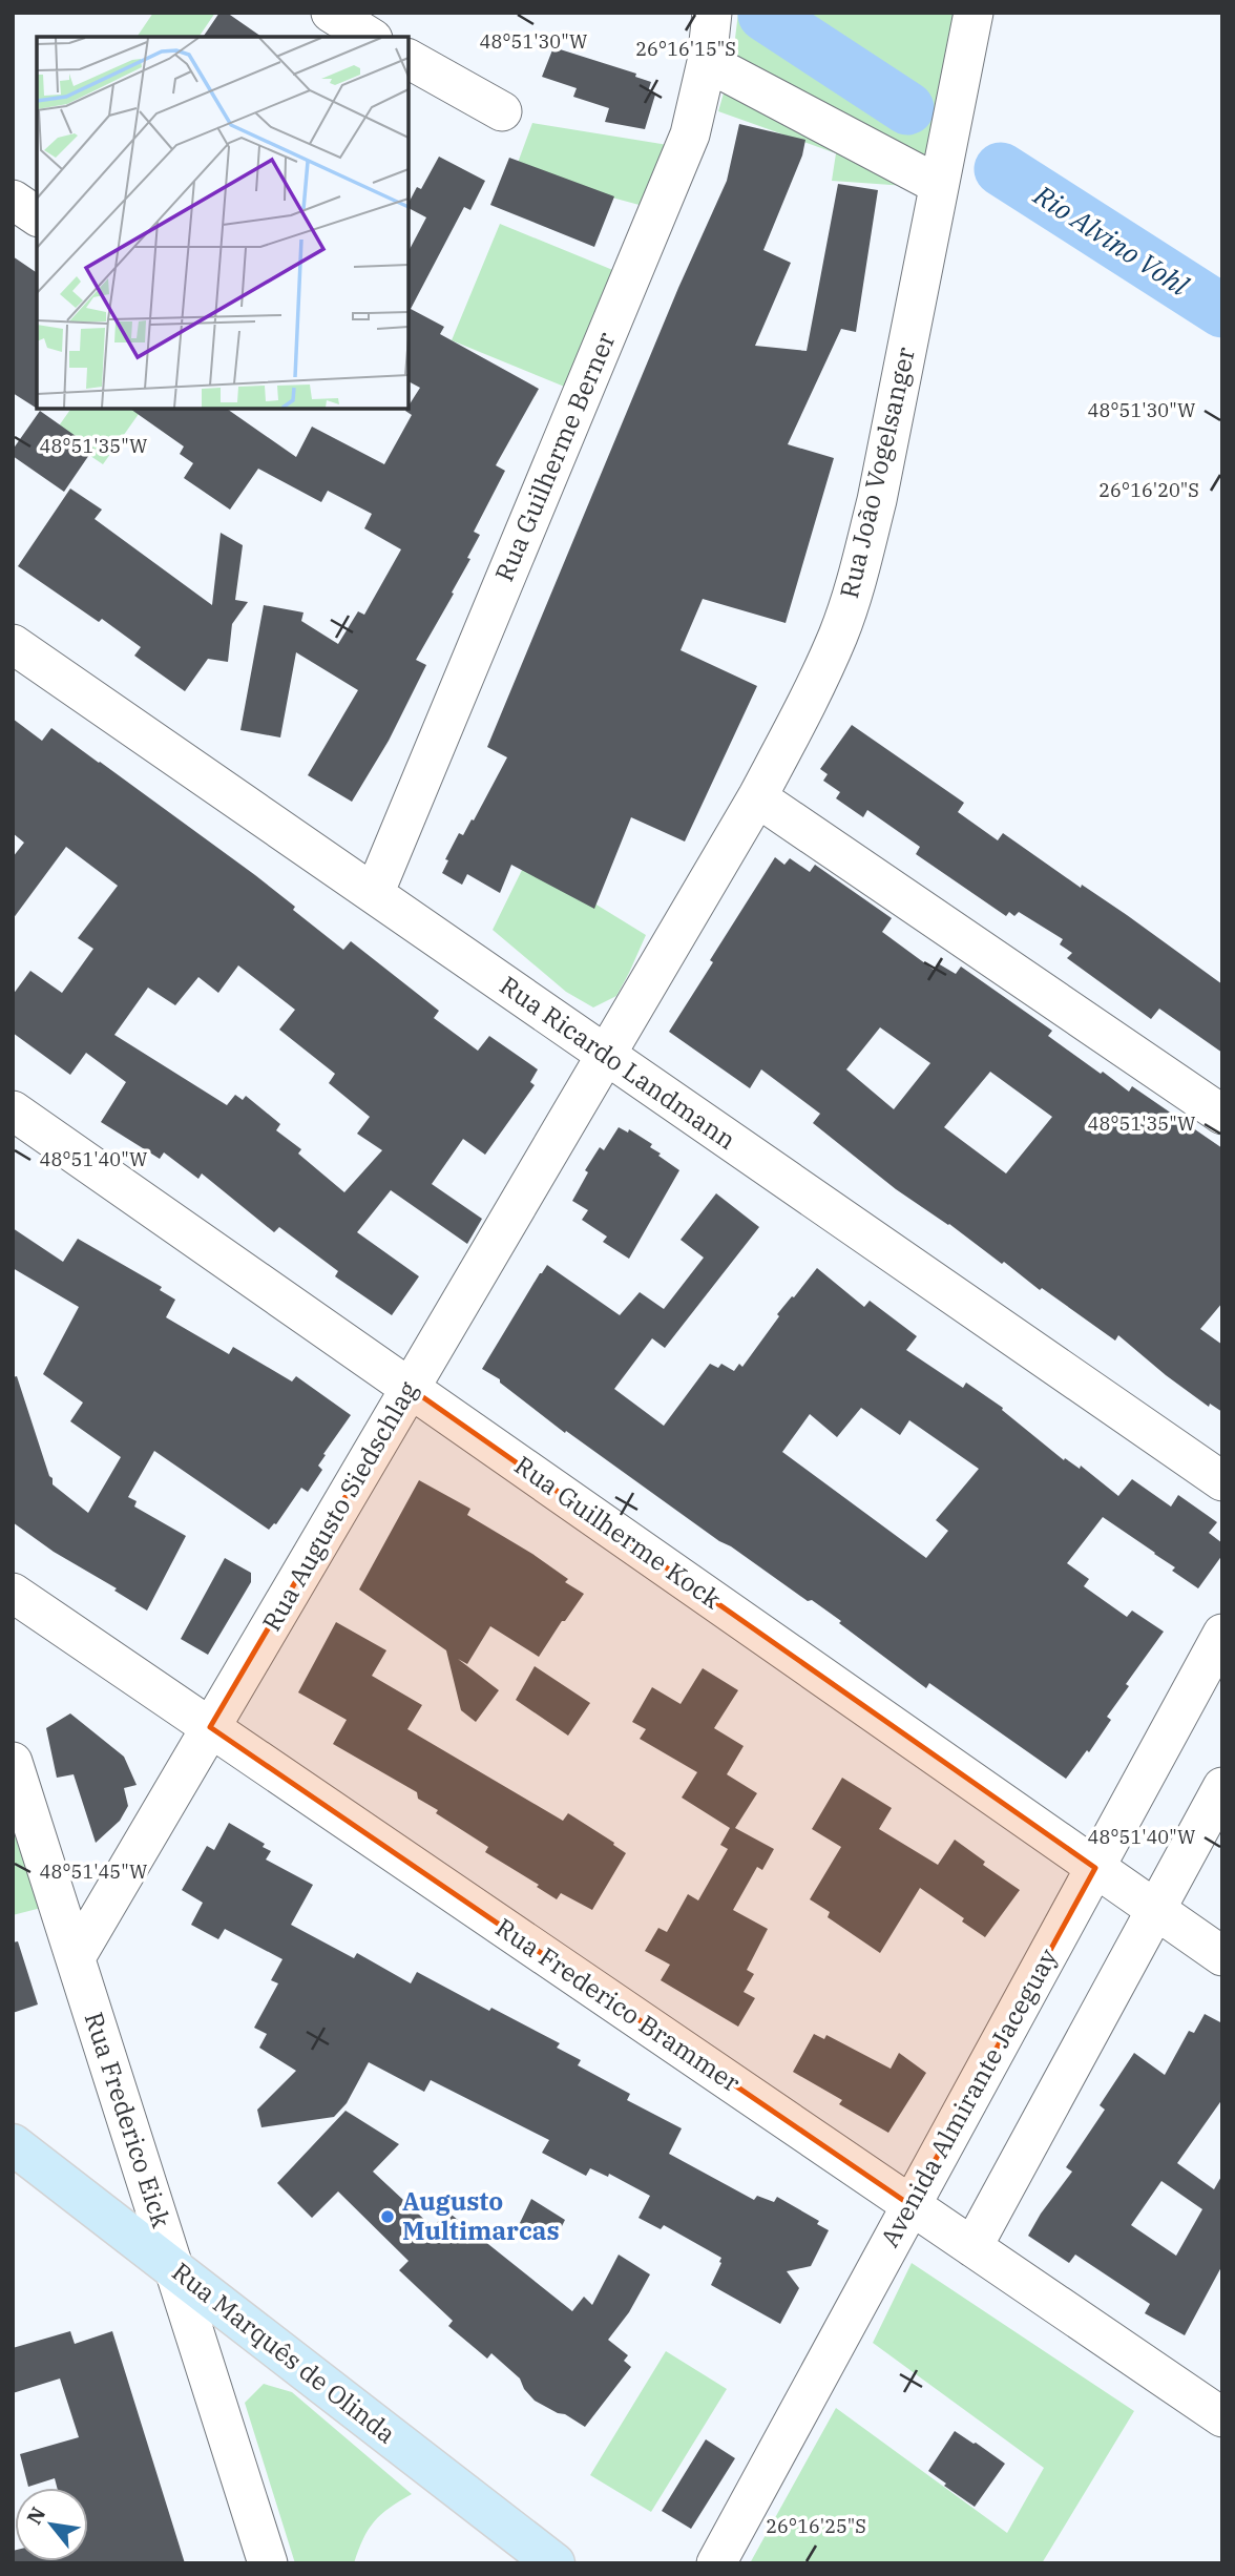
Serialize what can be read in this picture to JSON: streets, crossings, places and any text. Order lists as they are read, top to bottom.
{
  "streets": {
    "main road": ["Rua Marquês de Olinda"],
    "street": [
      "Rua Guilherme Berner",
      "Rua João Vogelsanger",
      "Rua Ricardo Landmann",
      "Rua Augusto Siedschlag",
      "Rua Guilherme Kock",
      "Rua Frederico Brammer",
      "Avenida Almirante Jaceguay",
      "Rua Frederico Eick"
    ]
  },
  "crossings": [
    ["Rua Guilherme Berner", "Rua Ricardo Landmann"],
    ["Rua João Vogelsanger", "Rua Ricardo Landmann"],
    ["Rua João Vogelsanger", "Rua Augusto Siedschlag"],
    ["Rua Ricardo Landmann", "Rua Augusto Siedschlag"],
    ["Rua Augusto Siedschlag", "Rua Guilherme Kock"],
    ["Rua Augusto Siedschlag", "Rua Frederico Brammer"],
    ["Rua Augusto Siedschlag", "Rua Frederico Eick"],
    ["Rua Guilherme Kock", "Avenida Almirante Jaceguay"],
    ["Rua Frederico Brammer", "Avenida Almirante Jaceguay"],
    ["Rua Frederico Eick", "Rua Marquês de Olinda"]
  ],
  "water": ["Rio Alvino Vohl"],
  "places": ["Augusto Multimarcas"],
  "north": "top left",
  "coordinates": [
    "48°51'30\"W",
    "26°16'15\"S",
    "48°51'35\"W",
    "26°16'20\"S",
    "48°51'40\"W",
    "48°51'45\"W",
    "26°16'25\"S"
  ]
}
